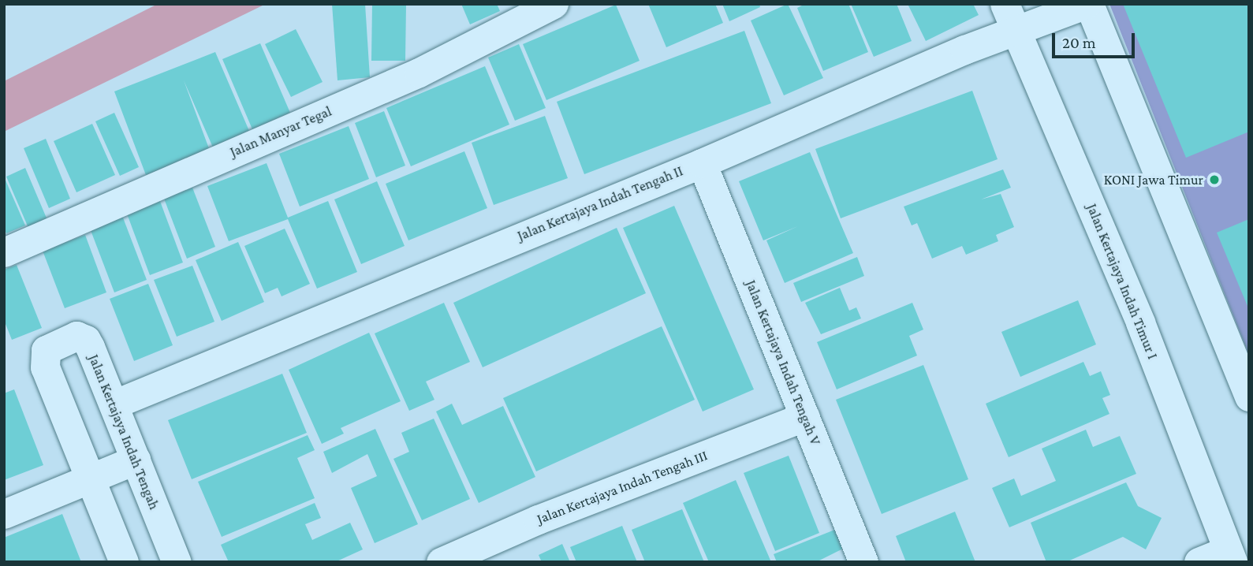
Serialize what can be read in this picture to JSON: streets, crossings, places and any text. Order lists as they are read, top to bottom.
{
  "streets": {
    "street": [
      "Jalan Manyar Tegal",
      "Jalan Kertajaya Indah Tengah II",
      "Jalan Kertajaya Indah Timur I",
      "Jalan Kertajaya Indah Tengah V",
      "Jalan Kertajaya Indah Tengah",
      "Jalan Kertajaya Indah Tengah III"
    ]
  },
  "crossings": [
    ["Jalan Kertajaya Indah Tengah II", "Jalan Kertajaya Indah Timur I"],
    ["Jalan Kertajaya Indah Tengah II", "Jalan Kertajaya Indah Tengah V"],
    ["Jalan Kertajaya Indah Tengah II", "Jalan Kertajaya Indah Tengah"],
    ["Jalan Kertajaya Indah Tengah V", "Jalan Kertajaya Indah Tengah III"]
  ],
  "places": ["KONI Jawa Timur"],
  "scale_bar": "20 m"
}
